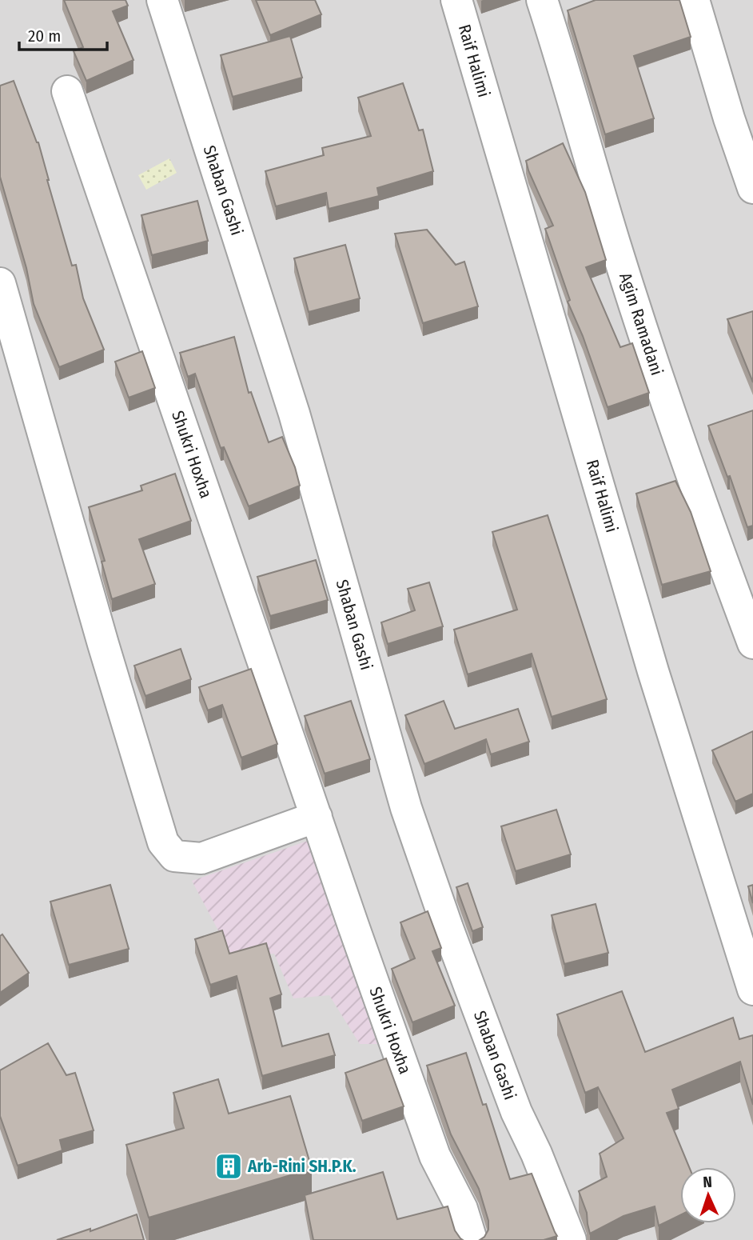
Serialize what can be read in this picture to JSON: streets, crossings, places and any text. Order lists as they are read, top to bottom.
{
  "streets": {
    "street": [
      "Raif Halimi",
      "Shaban Gashi",
      "Agim Ramadani",
      "Shukri Hoxha"
    ]
  },
  "places": {
    "building": ["Arb-Rini SH.P.K."]
  },
  "scale_bar": "20 m",
  "north": "top"
}
